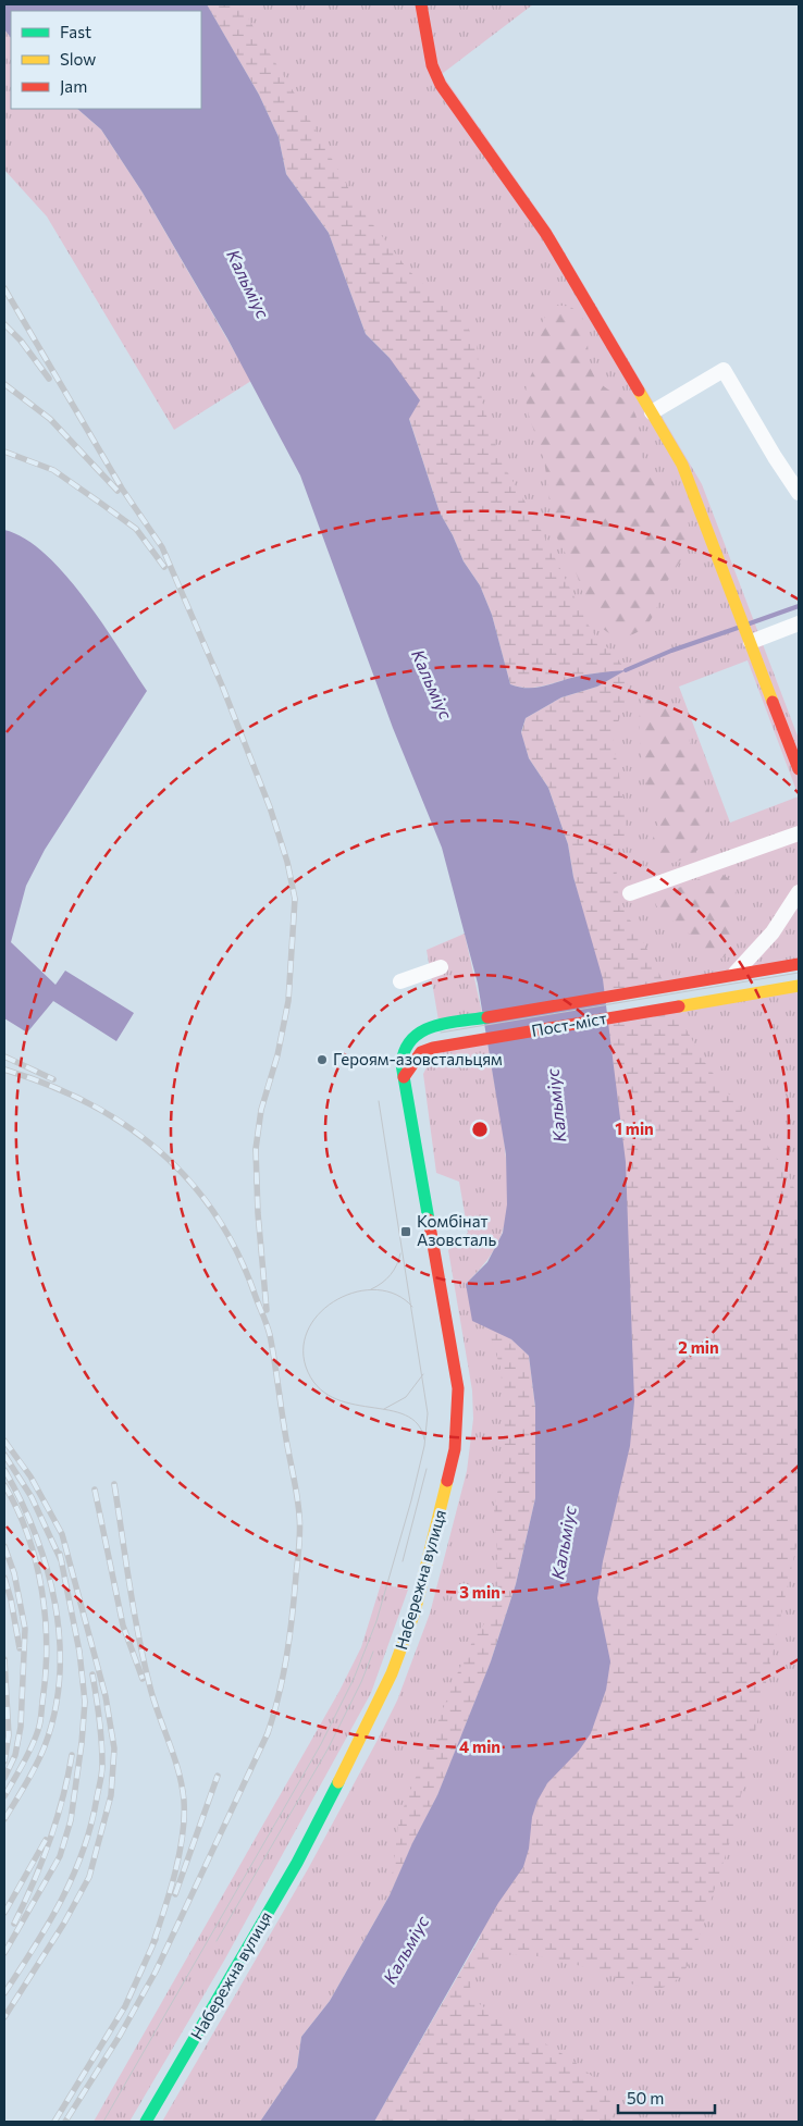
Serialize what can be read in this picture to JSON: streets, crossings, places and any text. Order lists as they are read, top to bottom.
{
  "streets": {
    "main road": ["Пост-міст", "Набережна вулиця"]
  },
  "crossings": [
    ["Пост-міст", "Набережна вулиця"]
  ],
  "water": ["Кальміус"],
  "places": {
    "other": ["Героям-азовстальцям"],
    "transit": ["Комбінат Азовсталь"]
  },
  "legend": ["Fast", "Slow", "Jam"],
  "scale_bar": "50 m",
  "rings": [
    "1 min",
    "2 min",
    "3 min",
    "4 min"
  ]
}
